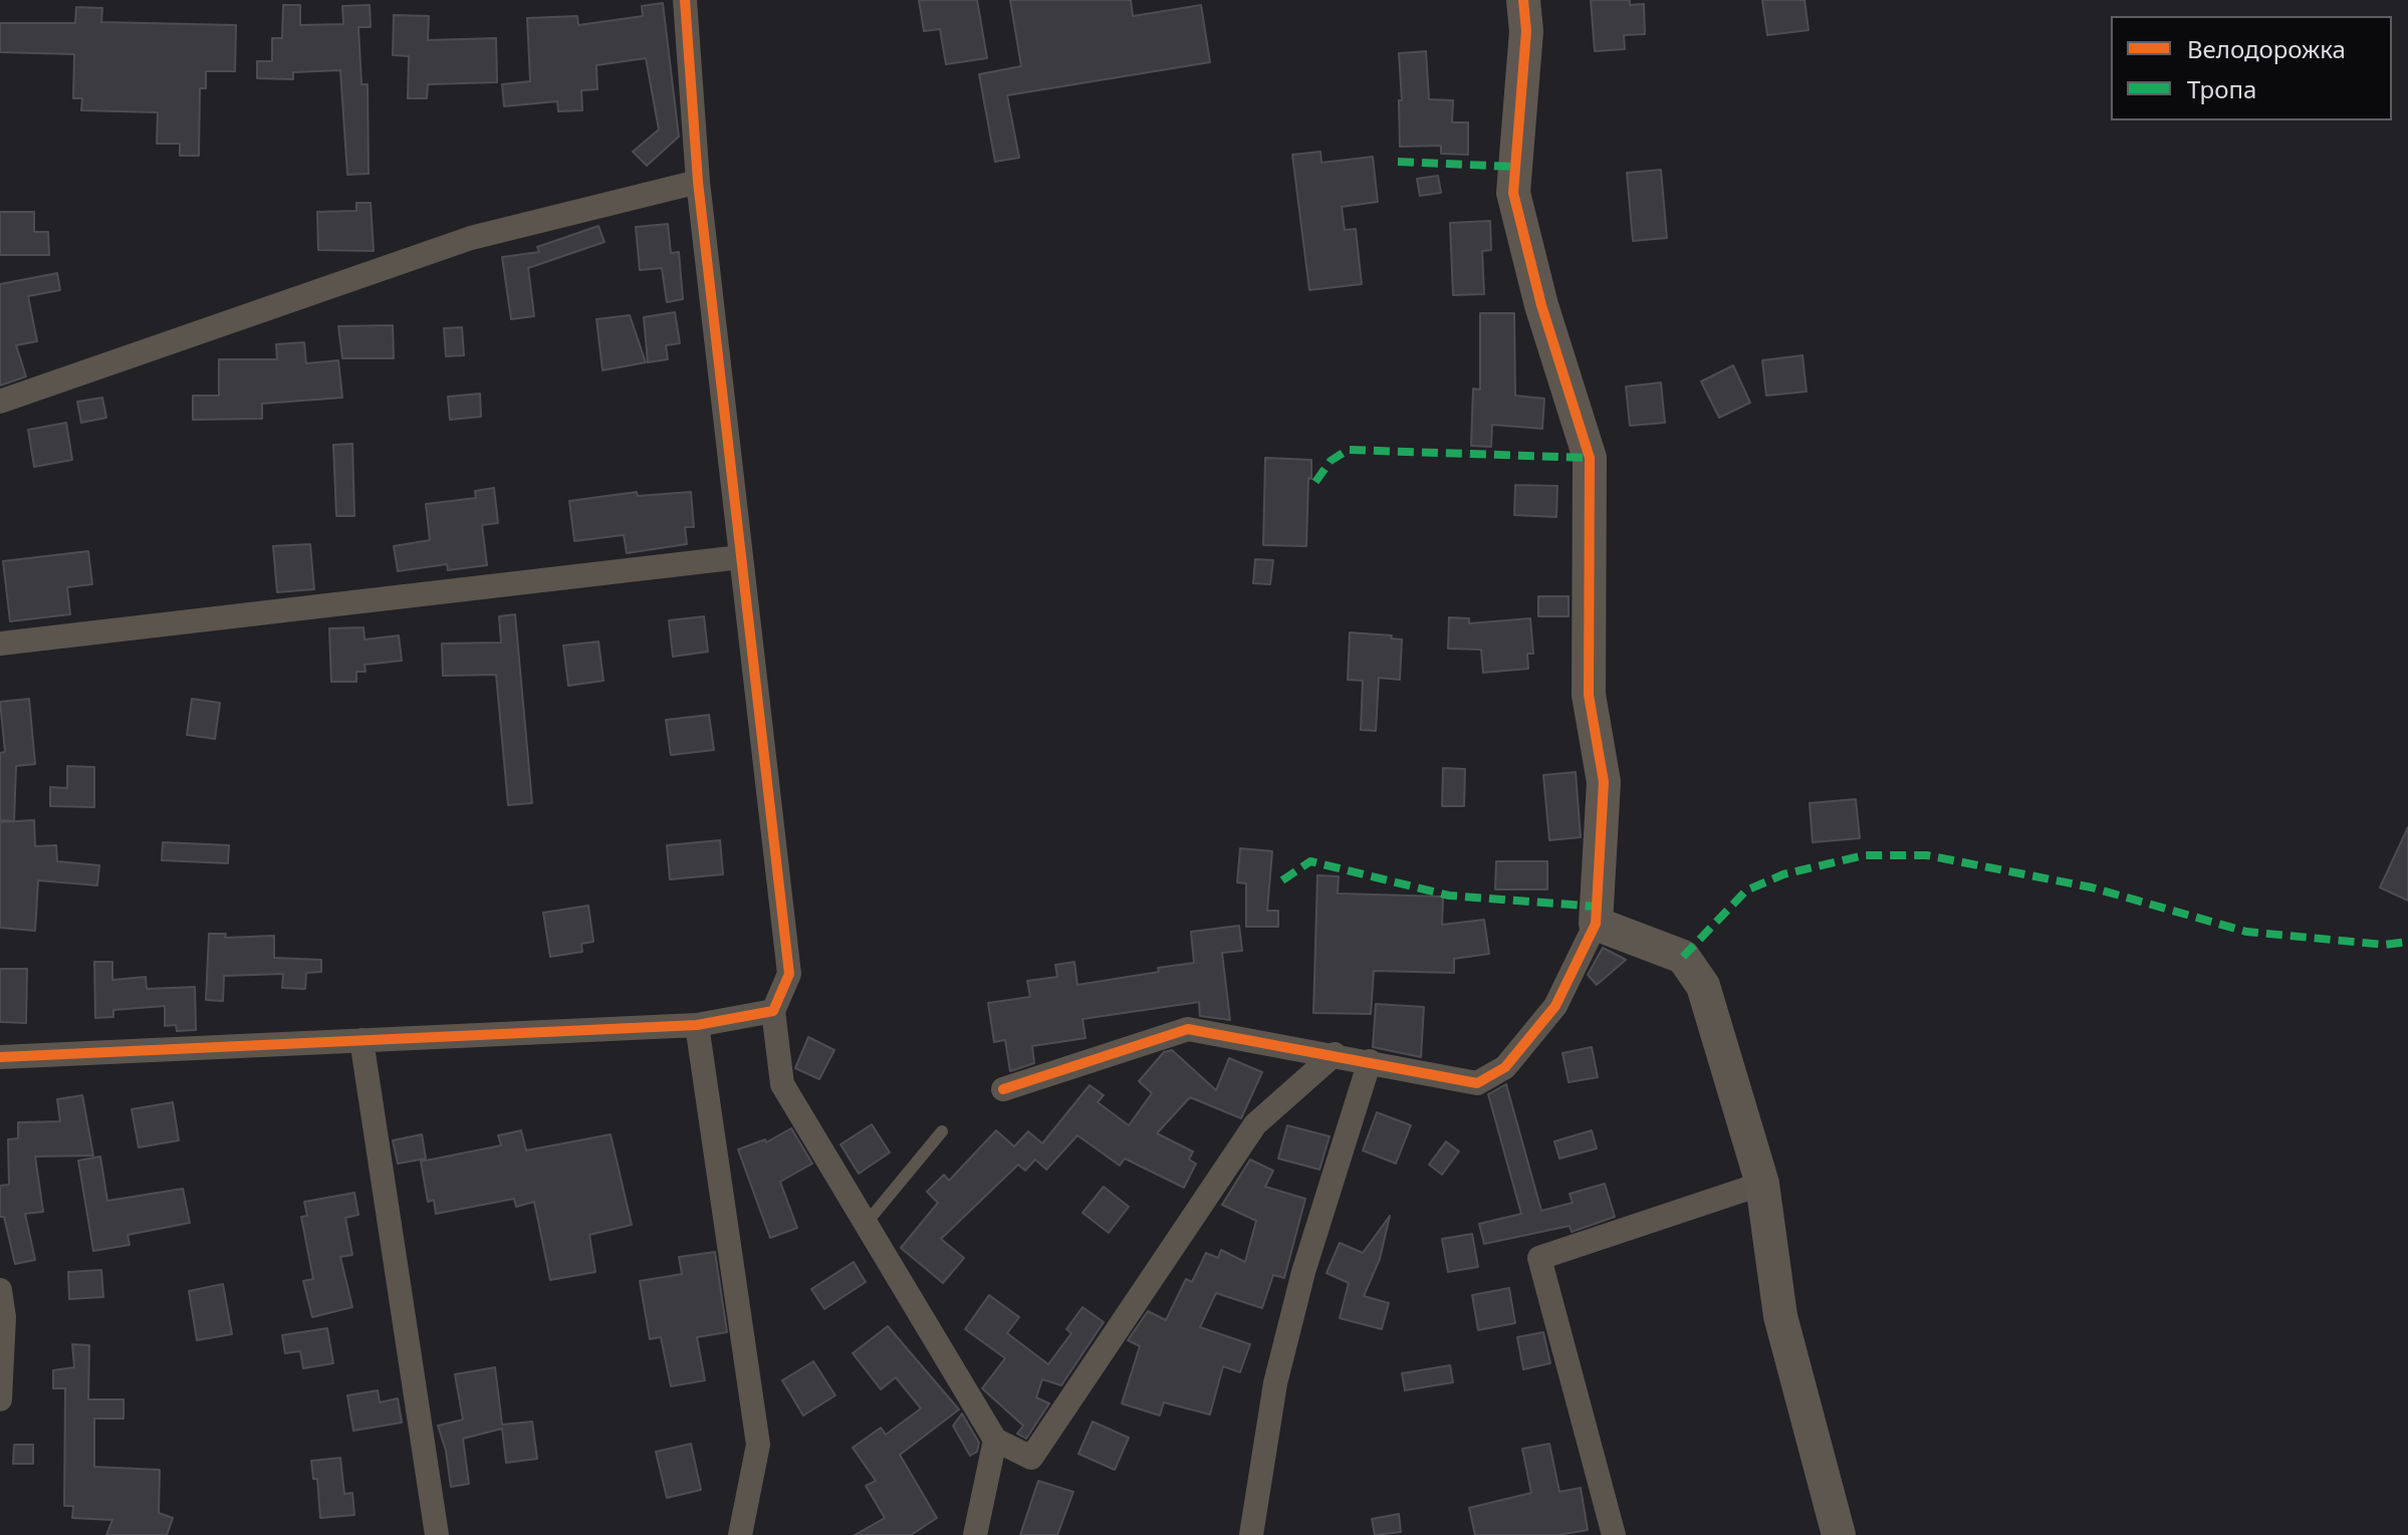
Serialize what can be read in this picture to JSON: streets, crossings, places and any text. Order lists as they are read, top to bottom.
{
  "legend": ["Велодорожка", "Тропа"]
}
